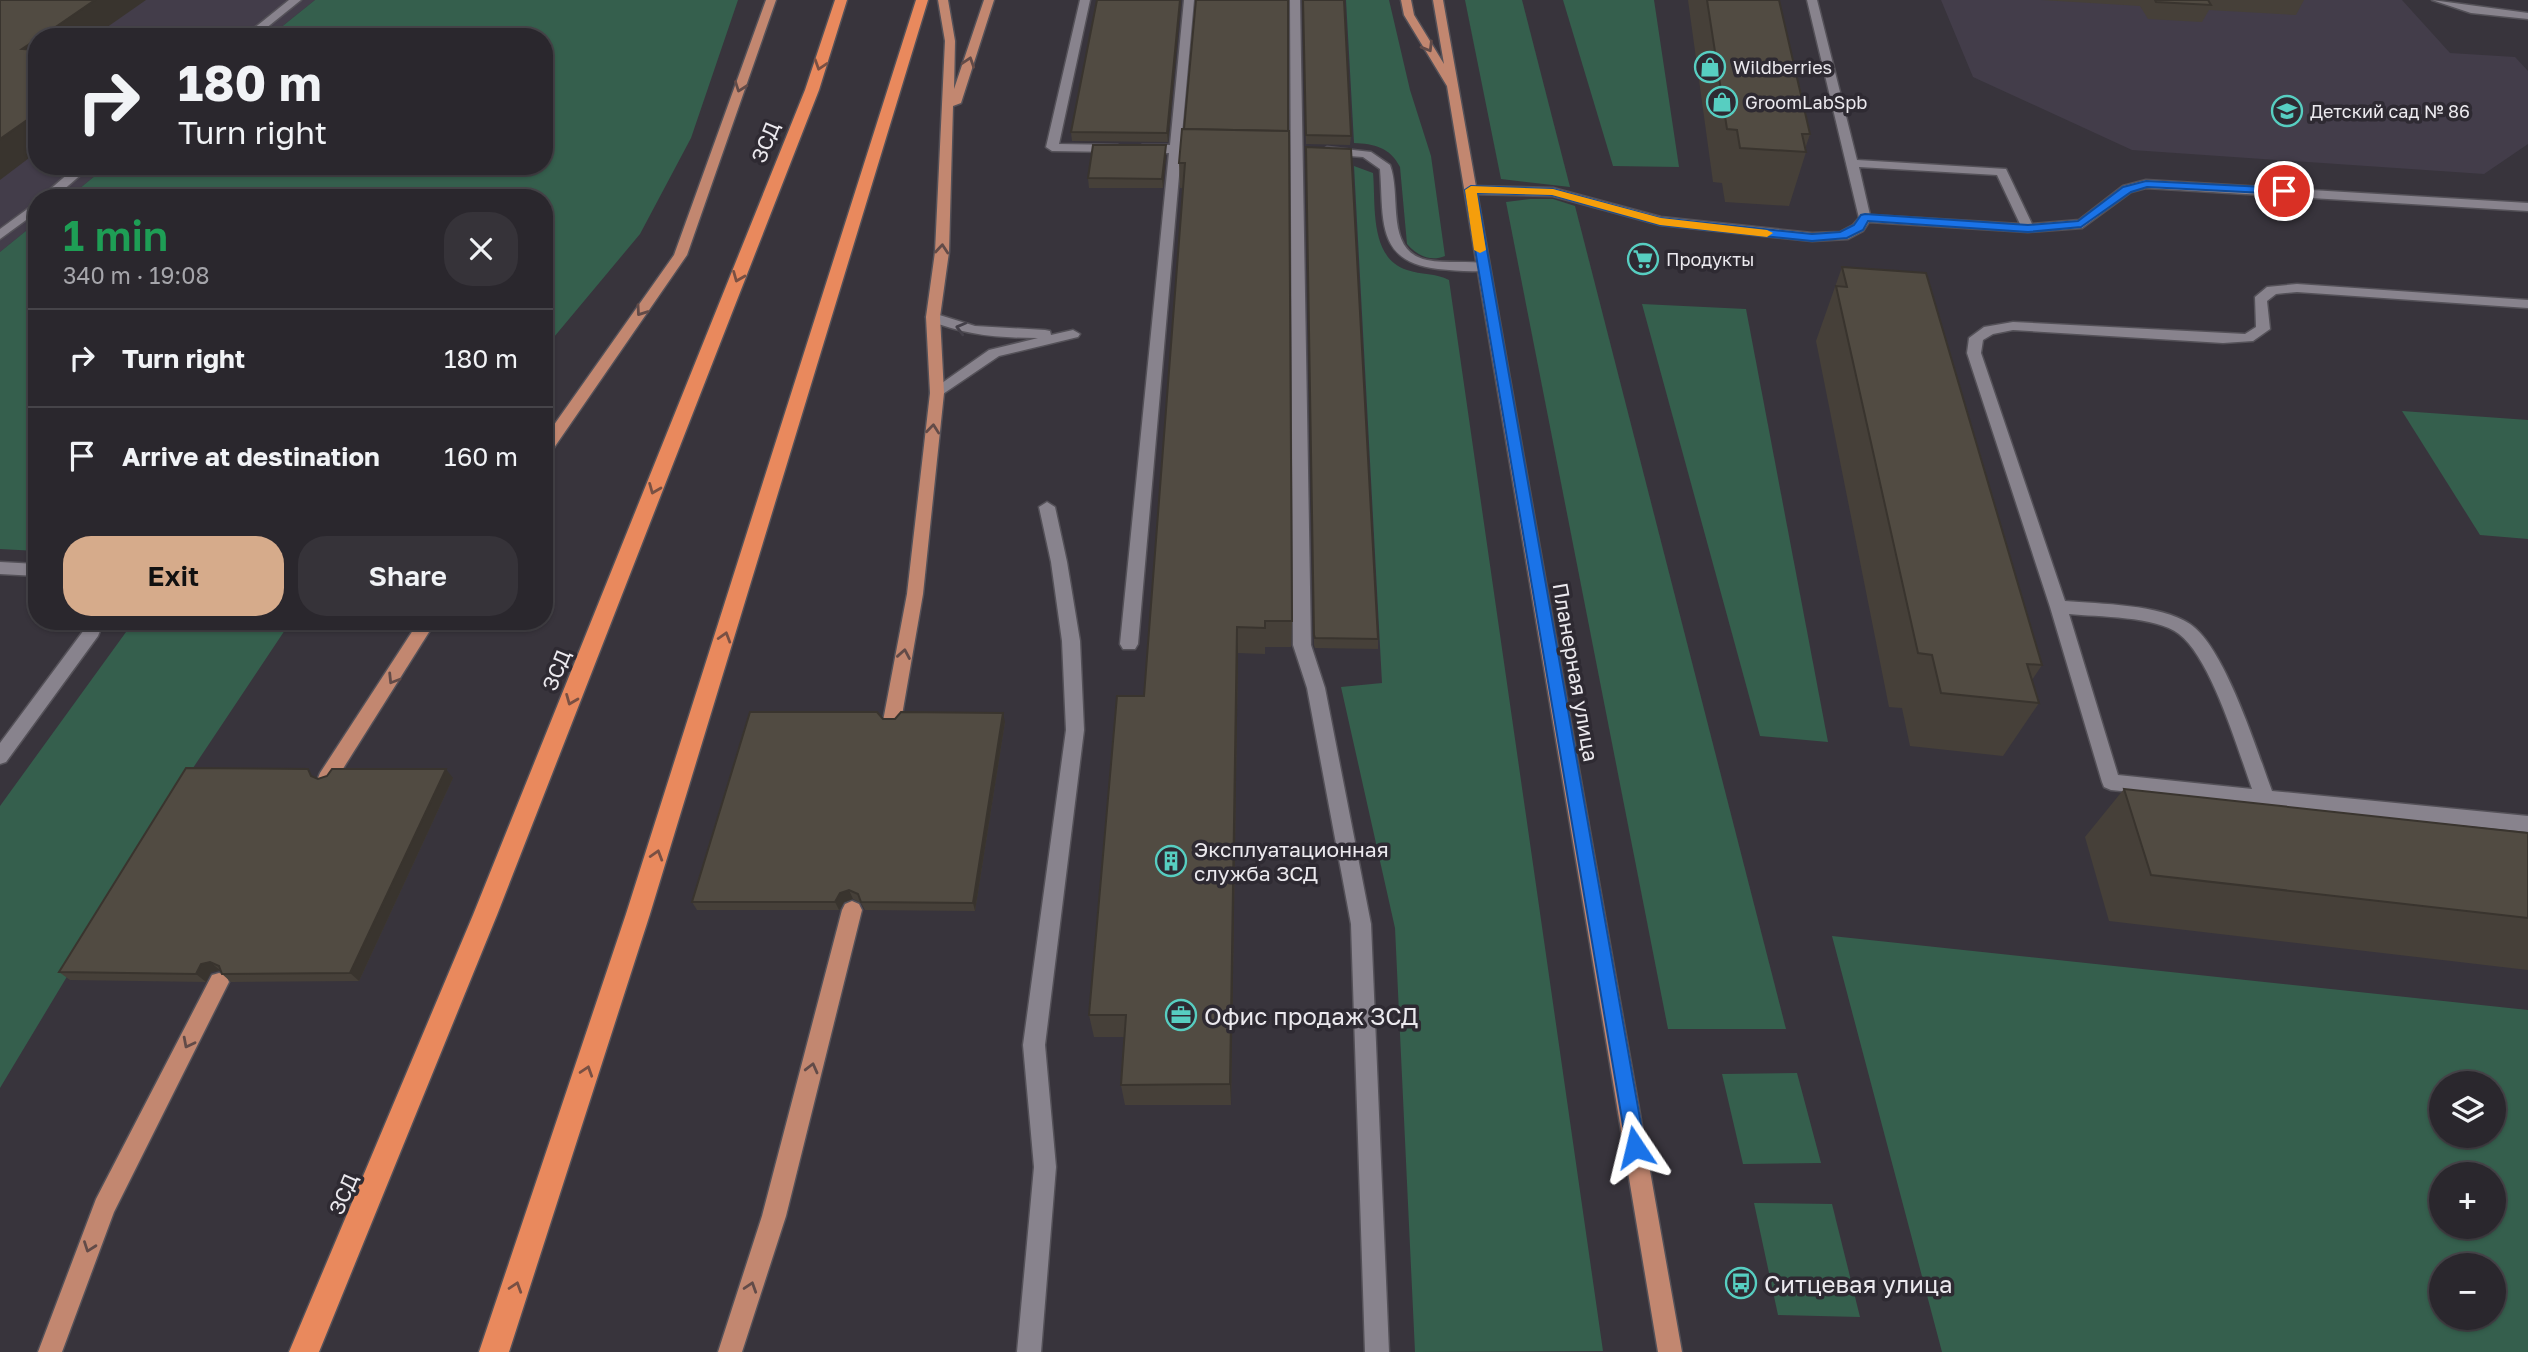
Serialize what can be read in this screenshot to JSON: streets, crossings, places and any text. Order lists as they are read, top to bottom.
{
  "streets": {
    "highway": ["ЗСД"],
    "main road": ["Планерная улица"]
  },
  "places": {
    "shop": ["Wildberries", "GroomLabSpb"],
    "school or university": ["Детский сад № 86"],
    "supermarket": ["Продукты"],
    "building": ["Эксплуатационная служба ЗСД"],
    "office": ["Офис продаж ЗСД"],
    "bus stop": ["Ситцевая улица"]
  },
  "page": {
    "turn": ["180 m", "Turn right"],
    "heading": ["1 min", "340 m · 19:08"],
    "list": [
      {
        "name": "Turn right",
        "value": "180 m"
      },
      {
        "name": "Arrive at destination",
        "value": "160 m"
      }
    ],
    "buttons": ["Exit", "Share"],
    "map_buttons": ["+", "−"]
  }
}
